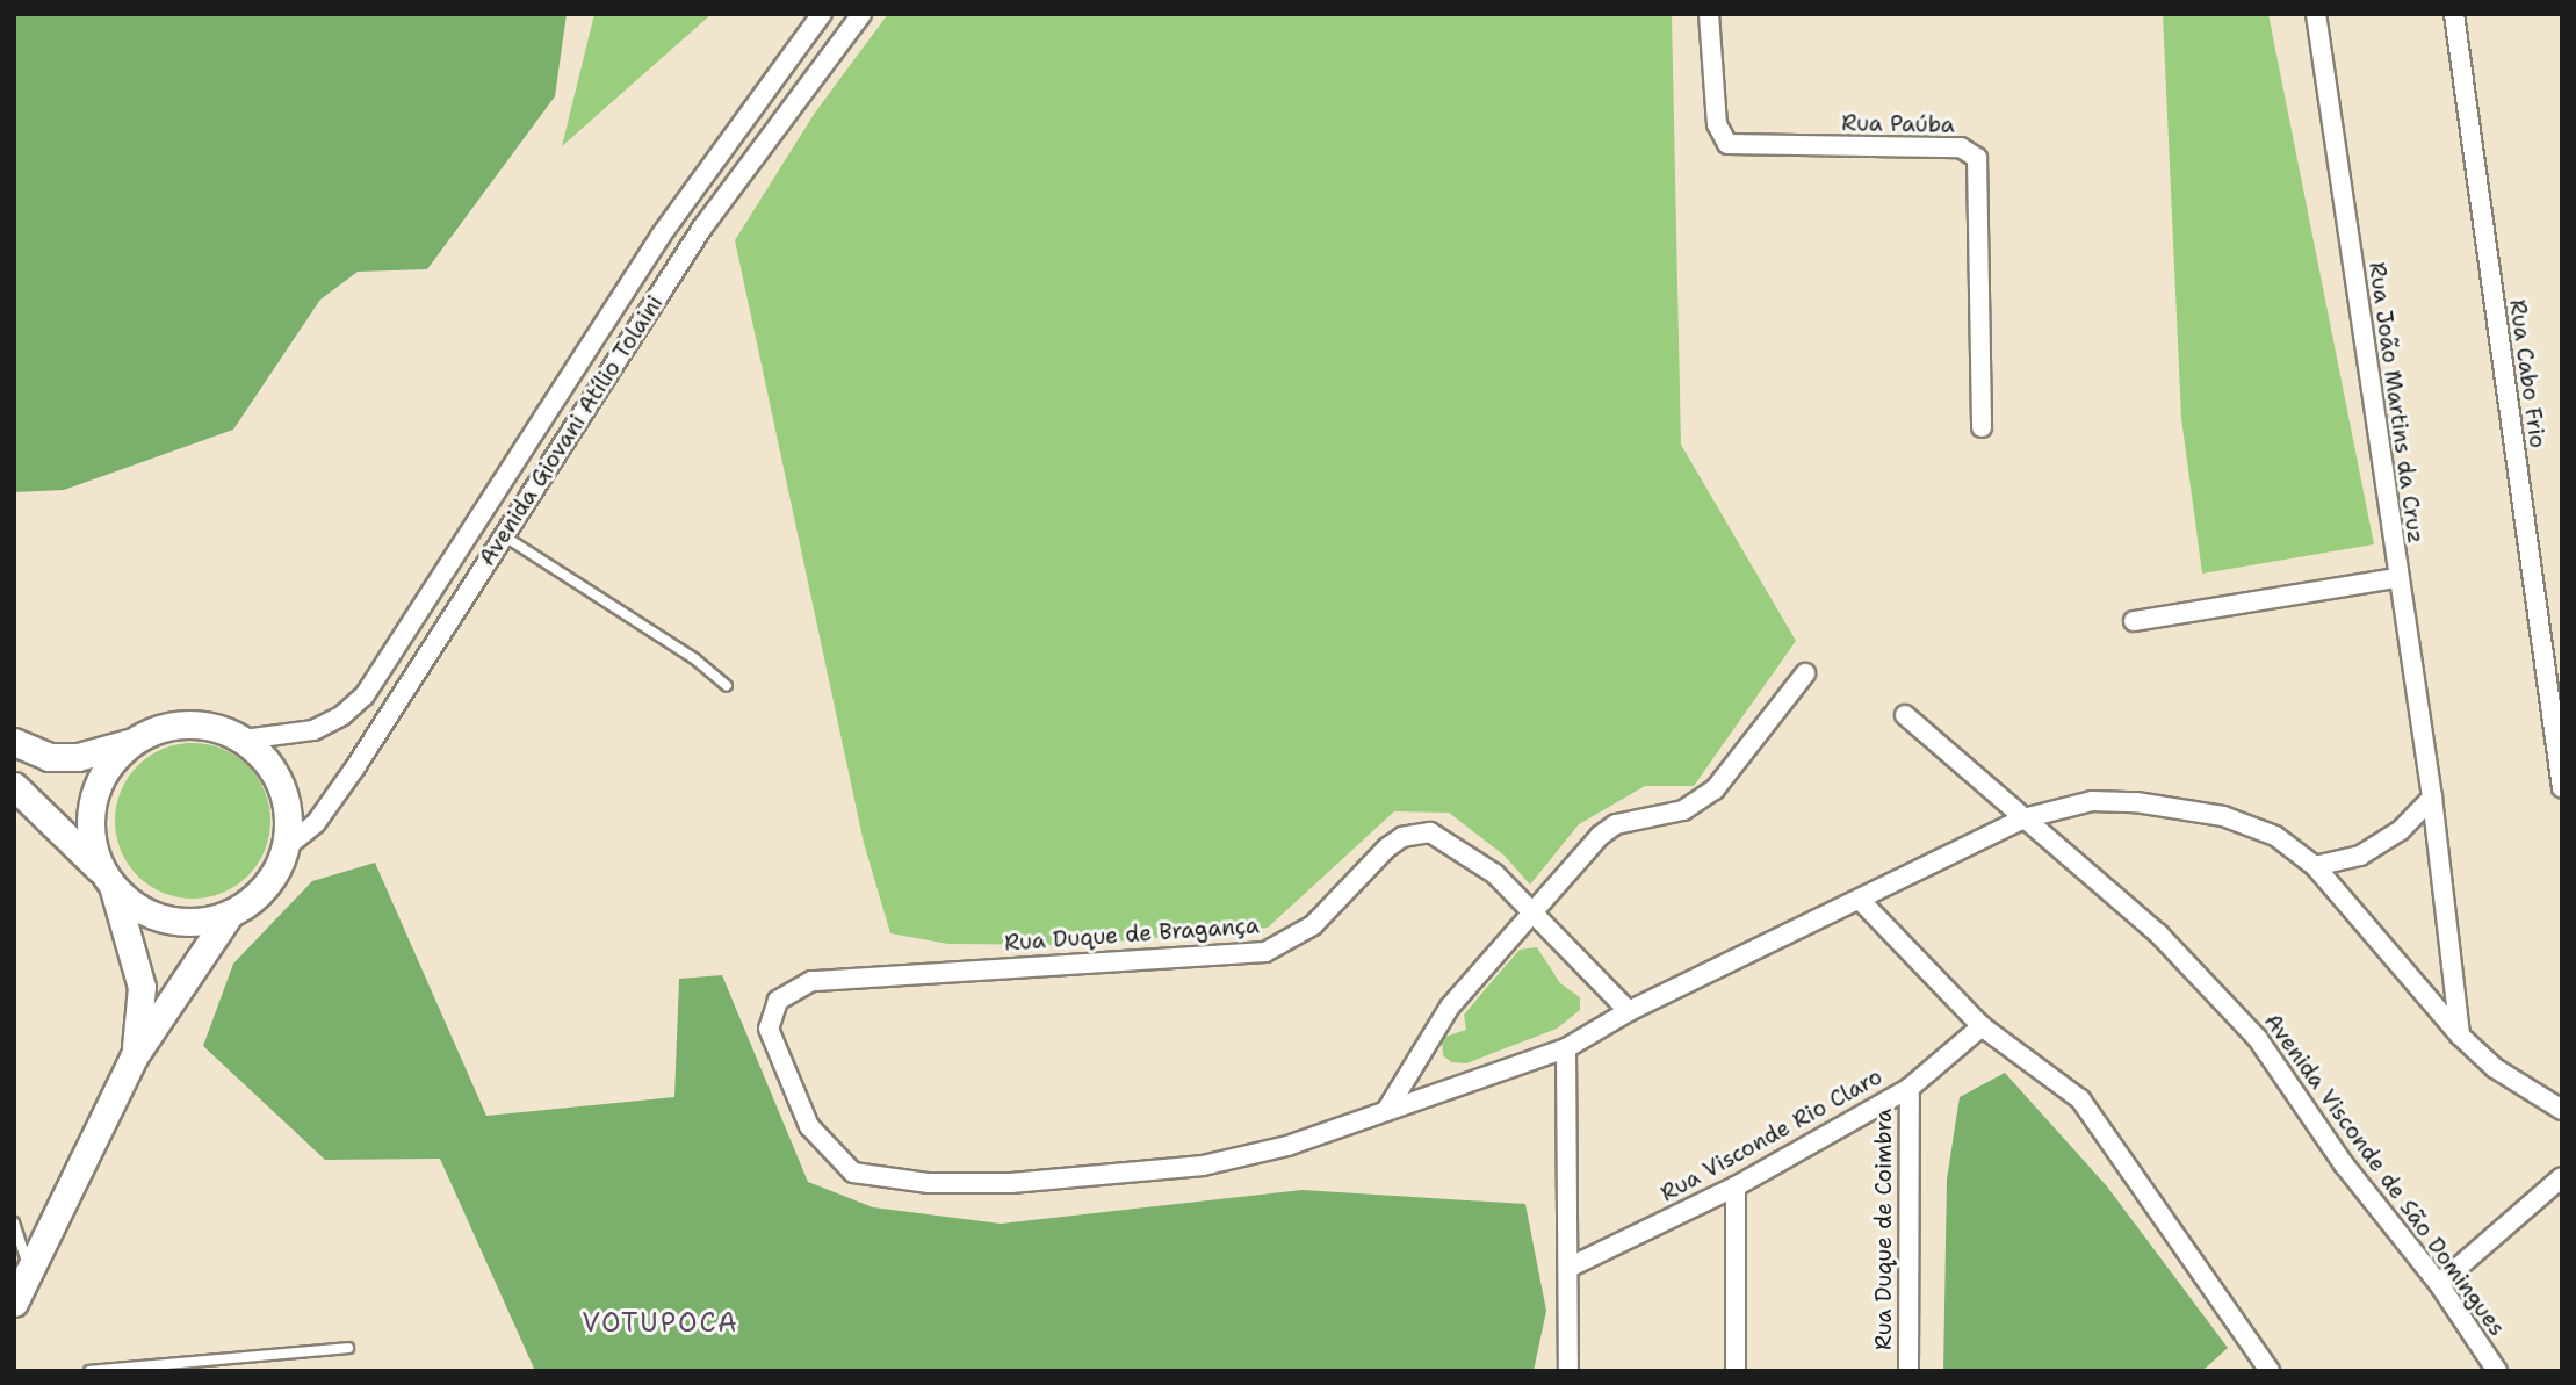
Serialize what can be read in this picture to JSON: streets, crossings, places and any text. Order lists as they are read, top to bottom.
{
  "streets": {
    "street": [
      "Rua Paúba",
      "Rua Cabo Frio",
      "Rua João Martins da Cruz",
      "Avenida Giovani Atílio Tolaini",
      "Rua Duque de Bragança",
      "Rua Visconde Rio Claro",
      "Avenida Visconde de São Domingues",
      "Rua Duque de Coimbra"
    ]
  },
  "crossings": [
    ["Rua Visconde Rio Claro", "Rua Duque de Coimbra"]
  ],
  "districts": ["VOTUPOCA"]
}
